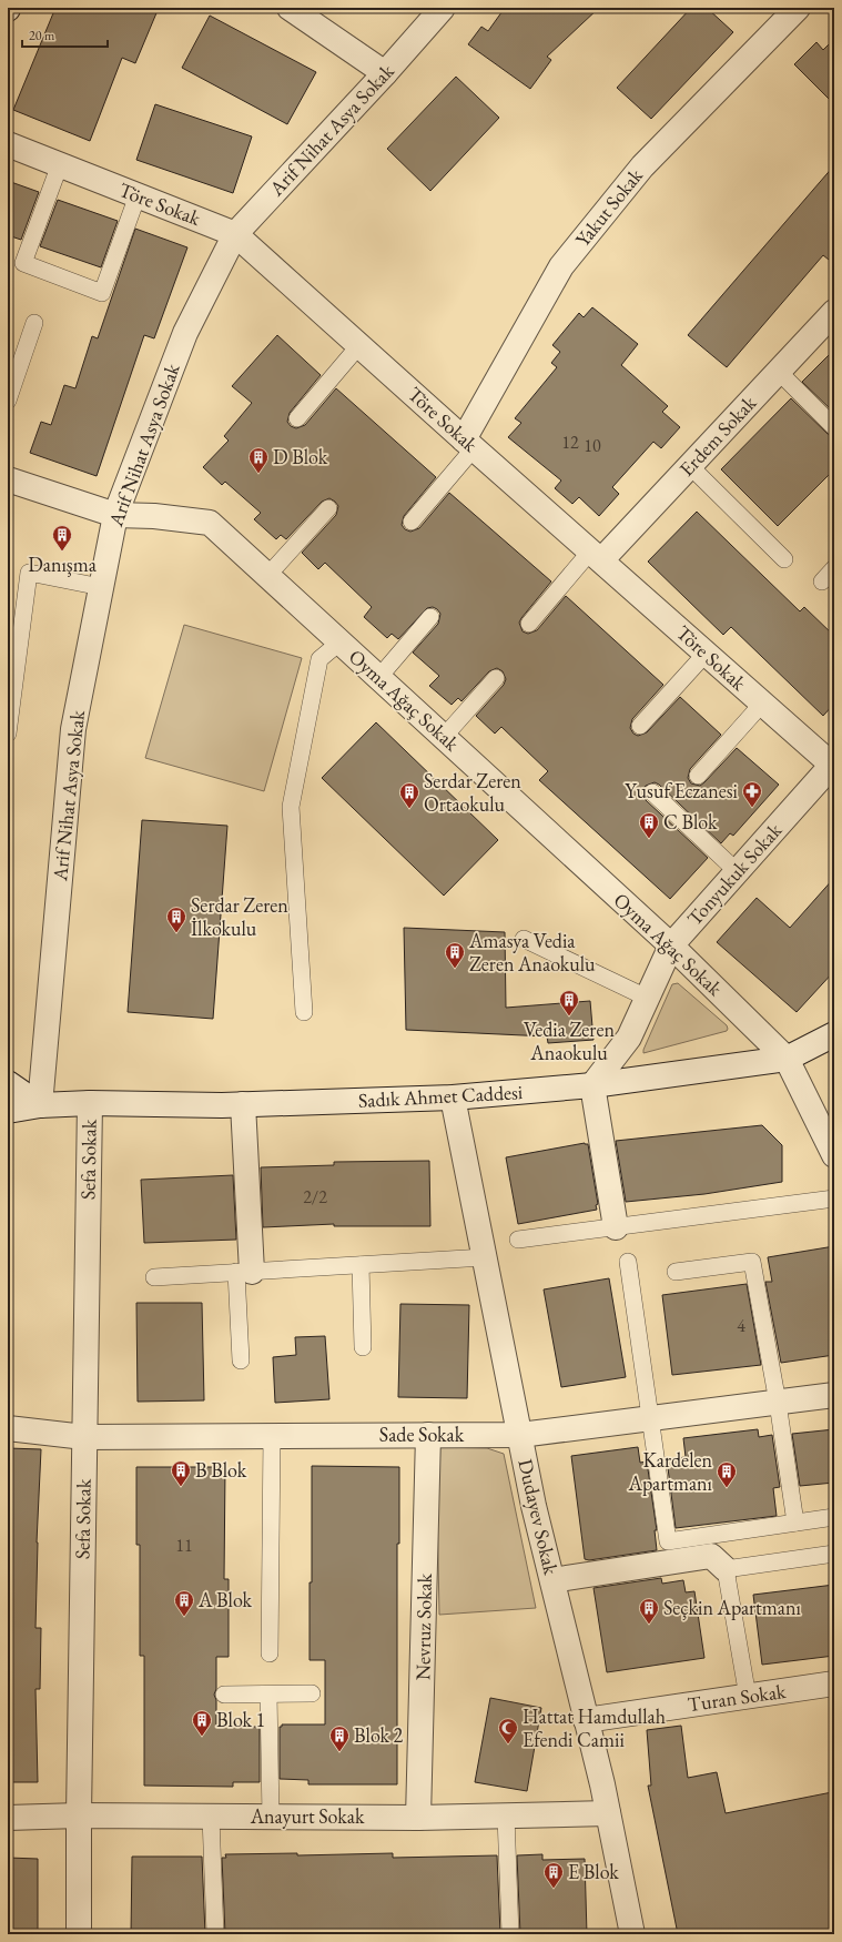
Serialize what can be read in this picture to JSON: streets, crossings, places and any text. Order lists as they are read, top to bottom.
{
  "streets": {
    "street": [
      "Arif Nihat Asya Sokak",
      "Töre Sokak",
      "Yakut Sokak",
      "Erdem Sokak",
      "Oyma Ağaç Sokak",
      "Tonyukuk Sokak",
      "Sadık Ahmet Caddesi",
      "Sefa Sokak",
      "Sade Sokak",
      "Dudayev Sokak",
      "Nevruz Sokak",
      "Turan Sokak",
      "Anayurt Sokak"
    ]
  },
  "crossings": [
    ["Arif Nihat Asya Sokak", "Töre Sokak"],
    ["Arif Nihat Asya Sokak", "Oyma Ağaç Sokak"],
    ["Arif Nihat Asya Sokak", "Sadık Ahmet Caddesi"],
    ["Töre Sokak", "Yakut Sokak"],
    ["Töre Sokak", "Erdem Sokak"],
    ["Töre Sokak", "Tonyukuk Sokak"],
    ["Oyma Ağaç Sokak", "Tonyukuk Sokak"],
    ["Oyma Ağaç Sokak", "Sadık Ahmet Caddesi"],
    ["Tonyukuk Sokak", "Sadık Ahmet Caddesi"],
    ["Sadık Ahmet Caddesi", "Sefa Sokak"],
    ["Sadık Ahmet Caddesi", "Dudayev Sokak"],
    ["Sefa Sokak", "Sade Sokak"],
    ["Sefa Sokak", "Anayurt Sokak"],
    ["Sade Sokak", "Dudayev Sokak"],
    ["Sade Sokak", "Nevruz Sokak"],
    ["Dudayev Sokak", "Turan Sokak"],
    ["Dudayev Sokak", "Anayurt Sokak"],
    ["Nevruz Sokak", "Anayurt Sokak"]
  ],
  "places": {
    "building": [
      "D Blok",
      "Danışma",
      "Serdar Zeren Ortaokulu",
      "C Blok",
      "Serdar Zeren İlkokulu",
      "Amasya Vedia Zeren Anaokulu",
      "Vedia Zeren Anaokulu",
      "B Blok",
      "Kardelen Apartmanı",
      "A Blok",
      "Seçkin Apartmanı",
      "Blok 1",
      "Blok 2",
      "E Blok"
    ],
    "pharmacy": ["Yusuf Eczanesi"],
    "mosque": ["Hattat Hamdullah Efendi Camii"]
  },
  "house_numbers": [
    "12",
    "10",
    "2/2",
    "4",
    "11"
  ],
  "scale_bar": "20 m"
}
